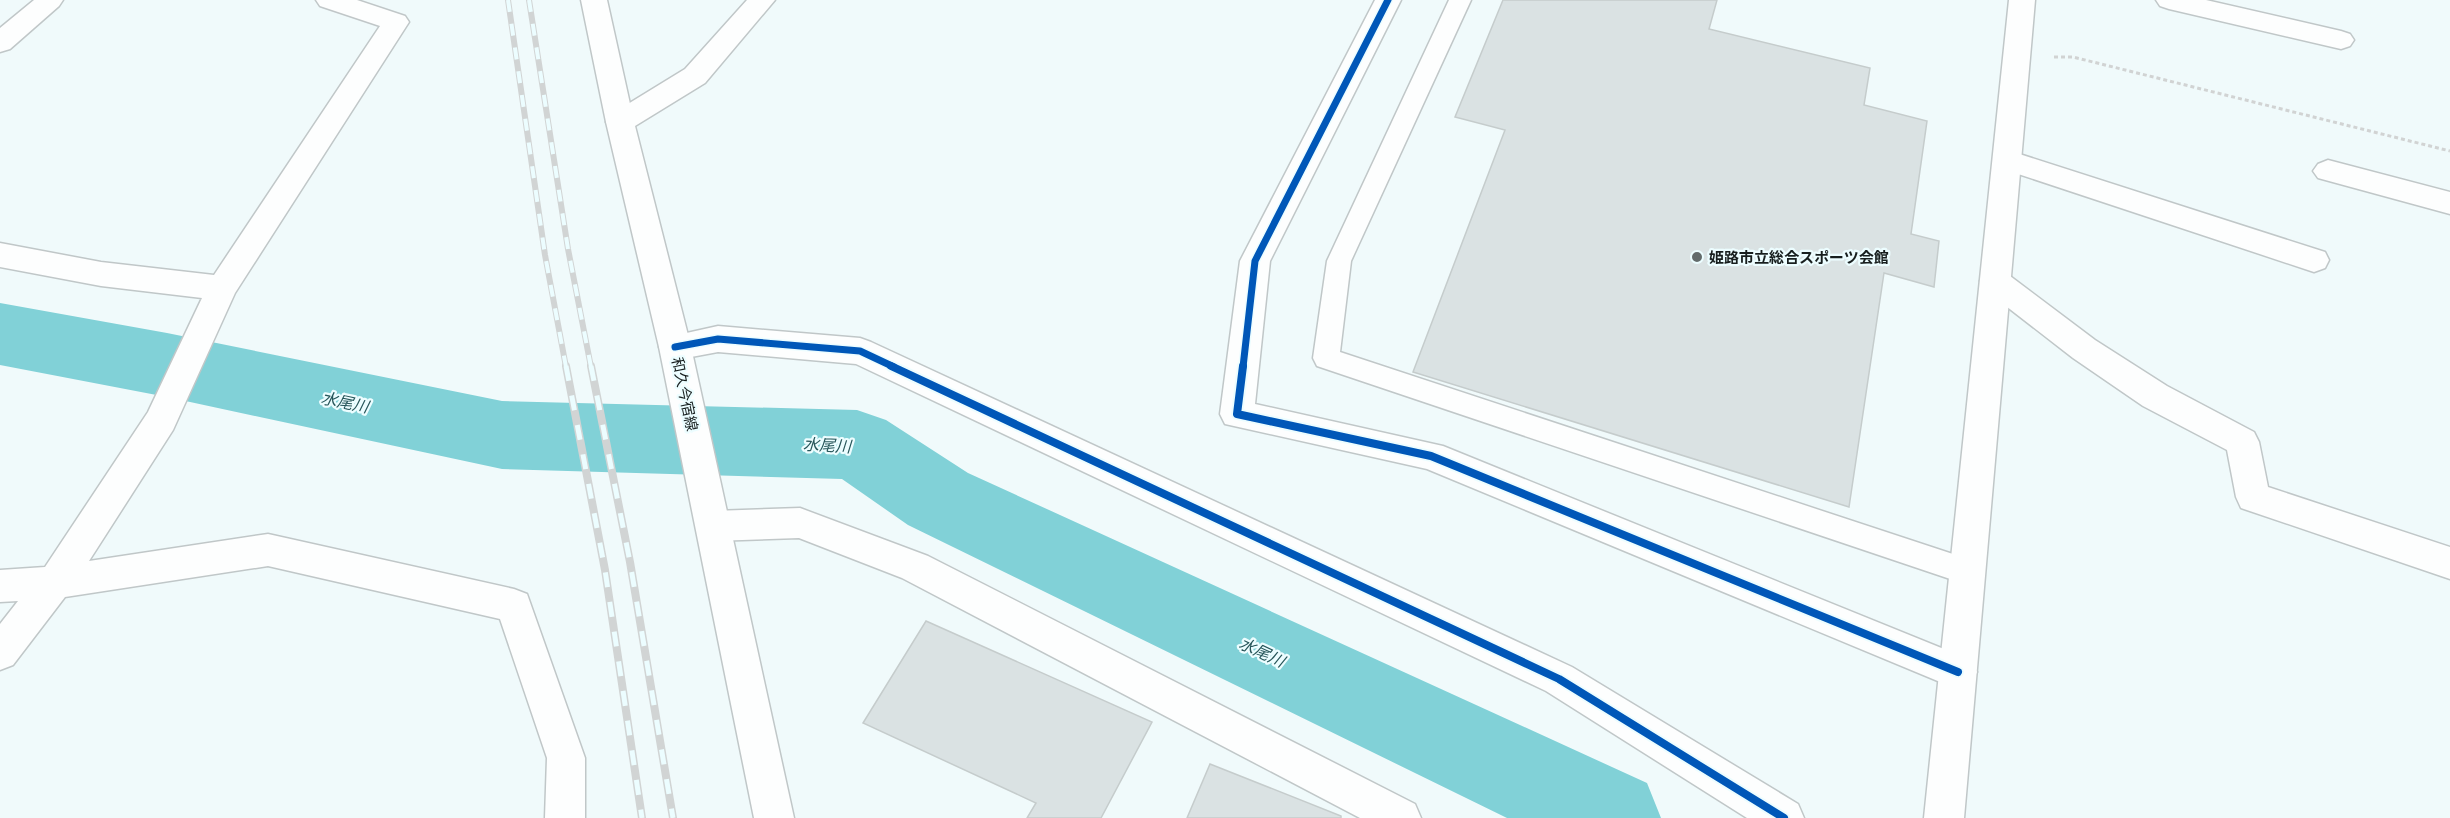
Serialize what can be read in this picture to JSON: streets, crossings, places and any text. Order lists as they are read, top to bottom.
{
  "streets": {
    "street": ["和久今宿線"]
  },
  "water": ["水尾川"],
  "places": ["姫路市立総合スポーツ会館"]
}
